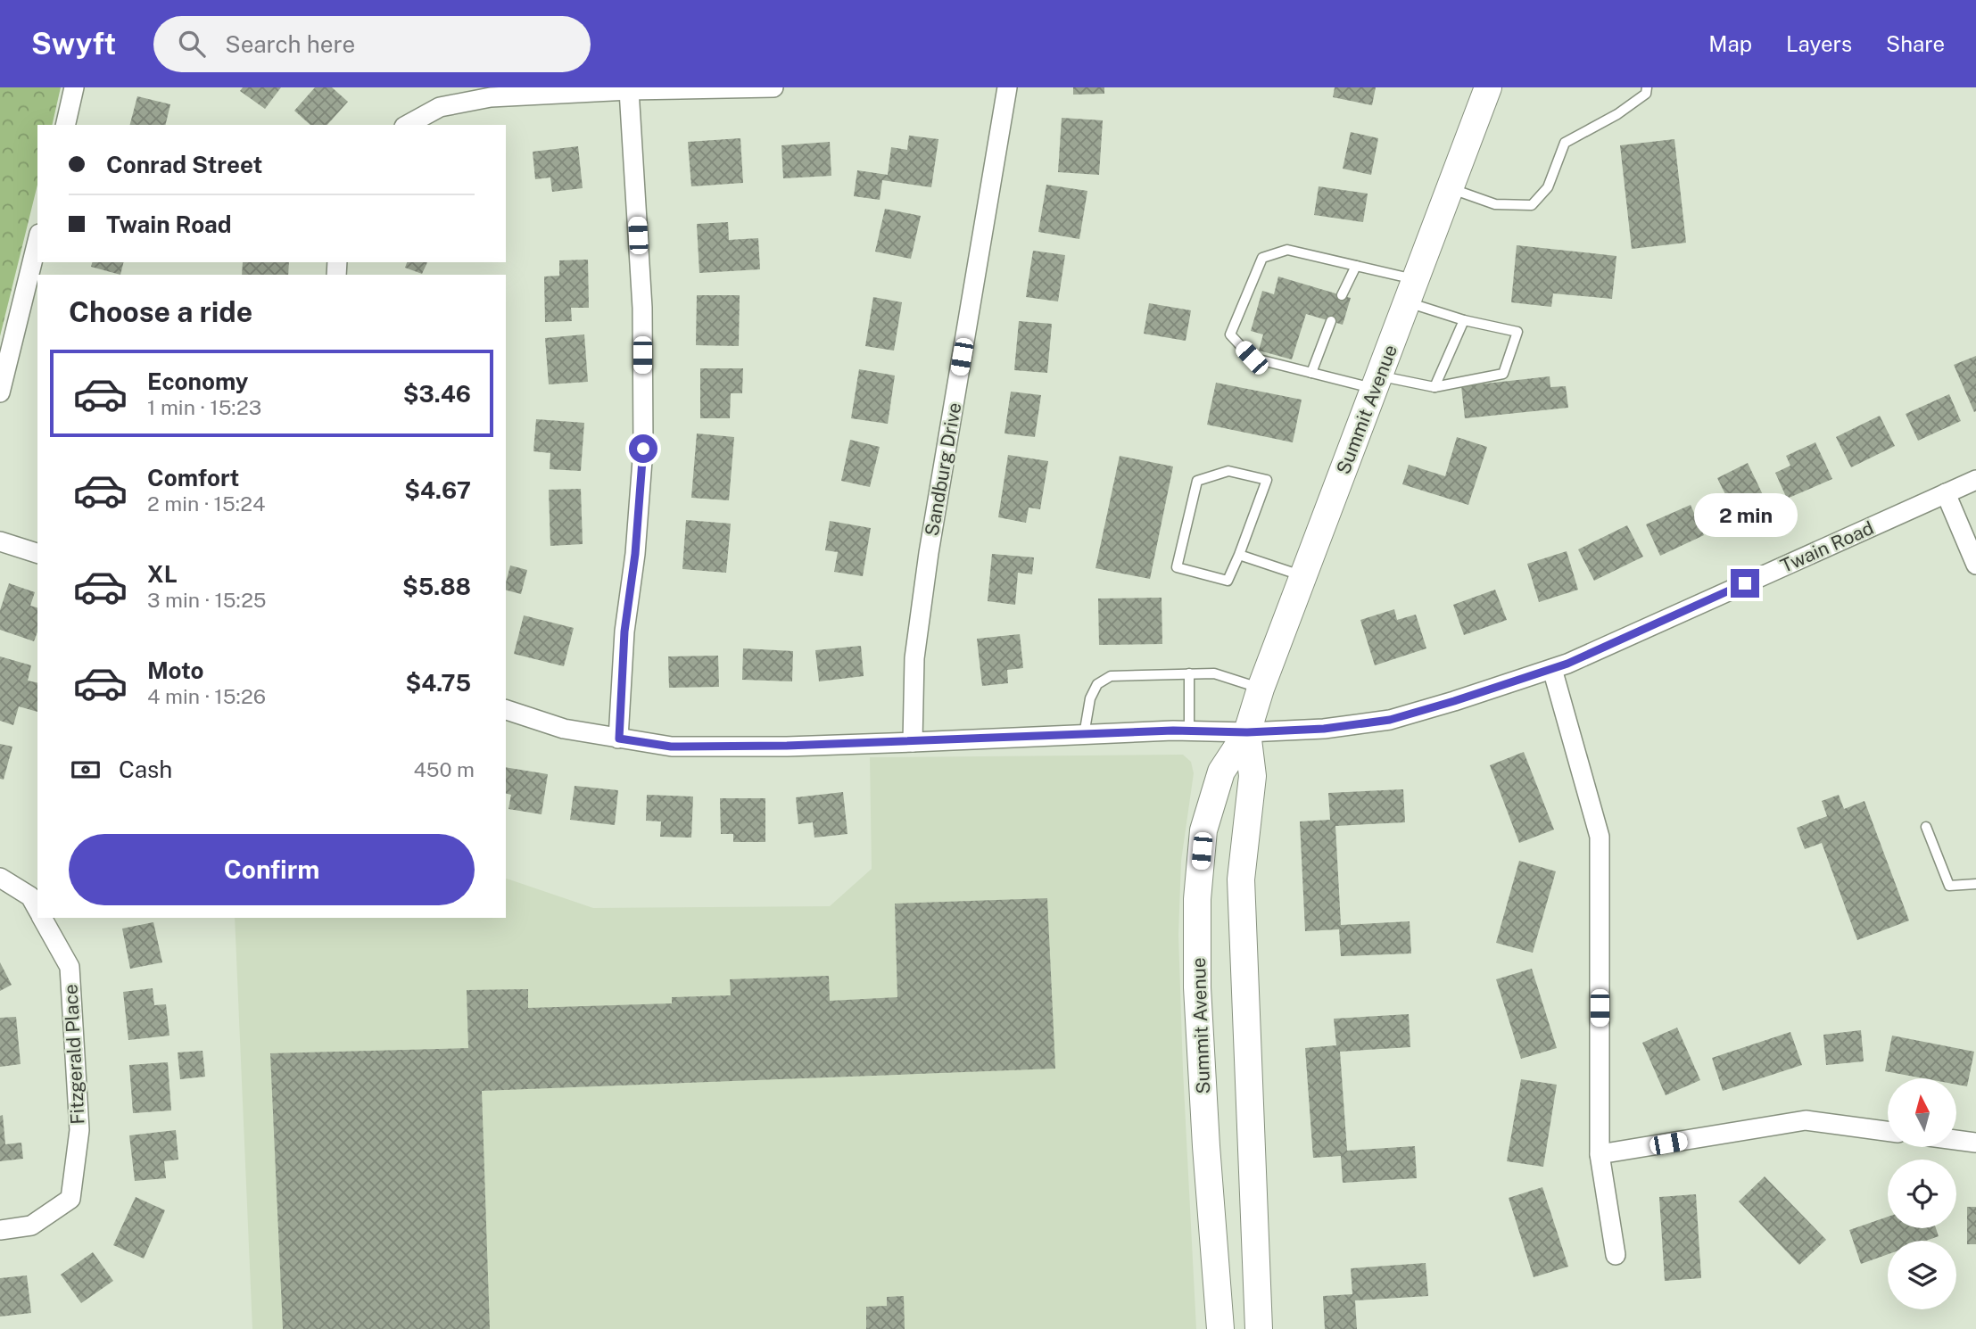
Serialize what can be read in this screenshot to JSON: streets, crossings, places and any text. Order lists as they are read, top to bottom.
{
  "streets": {
    "main road": ["Summit Avenue"],
    "street": ["Sandburg Drive", "Twain Road", "Fitzgerald Place"]
  },
  "crossings": [
    ["Summit Avenue", "Twain Road"],
    ["Sandburg Drive", "Twain Road"]
  ],
  "north": "top",
  "page": {
    "header": "Swyft",
    "search": "Search here",
    "nav": ["Map", "Layers", "Share"],
    "banner": ["Conrad Street", "Twain Road"],
    "heading": "Choose a ride",
    "list": [
      {
        "name": "Economy",
        "note": "1 min · 15:23",
        "value": "$3.46"
      },
      {
        "name": "Comfort",
        "note": "2 min · 15:24",
        "value": "$4.67"
      },
      {
        "name": "XL",
        "note": "3 min · 15:25",
        "value": "$5.88"
      },
      {
        "name": "Moto",
        "note": "4 min · 15:26",
        "value": "$4.75"
      }
    ],
    "bubble": "2 min",
    "pay": ["Cash", "450 m"],
    "buttons": "Confirm"
  }
}
